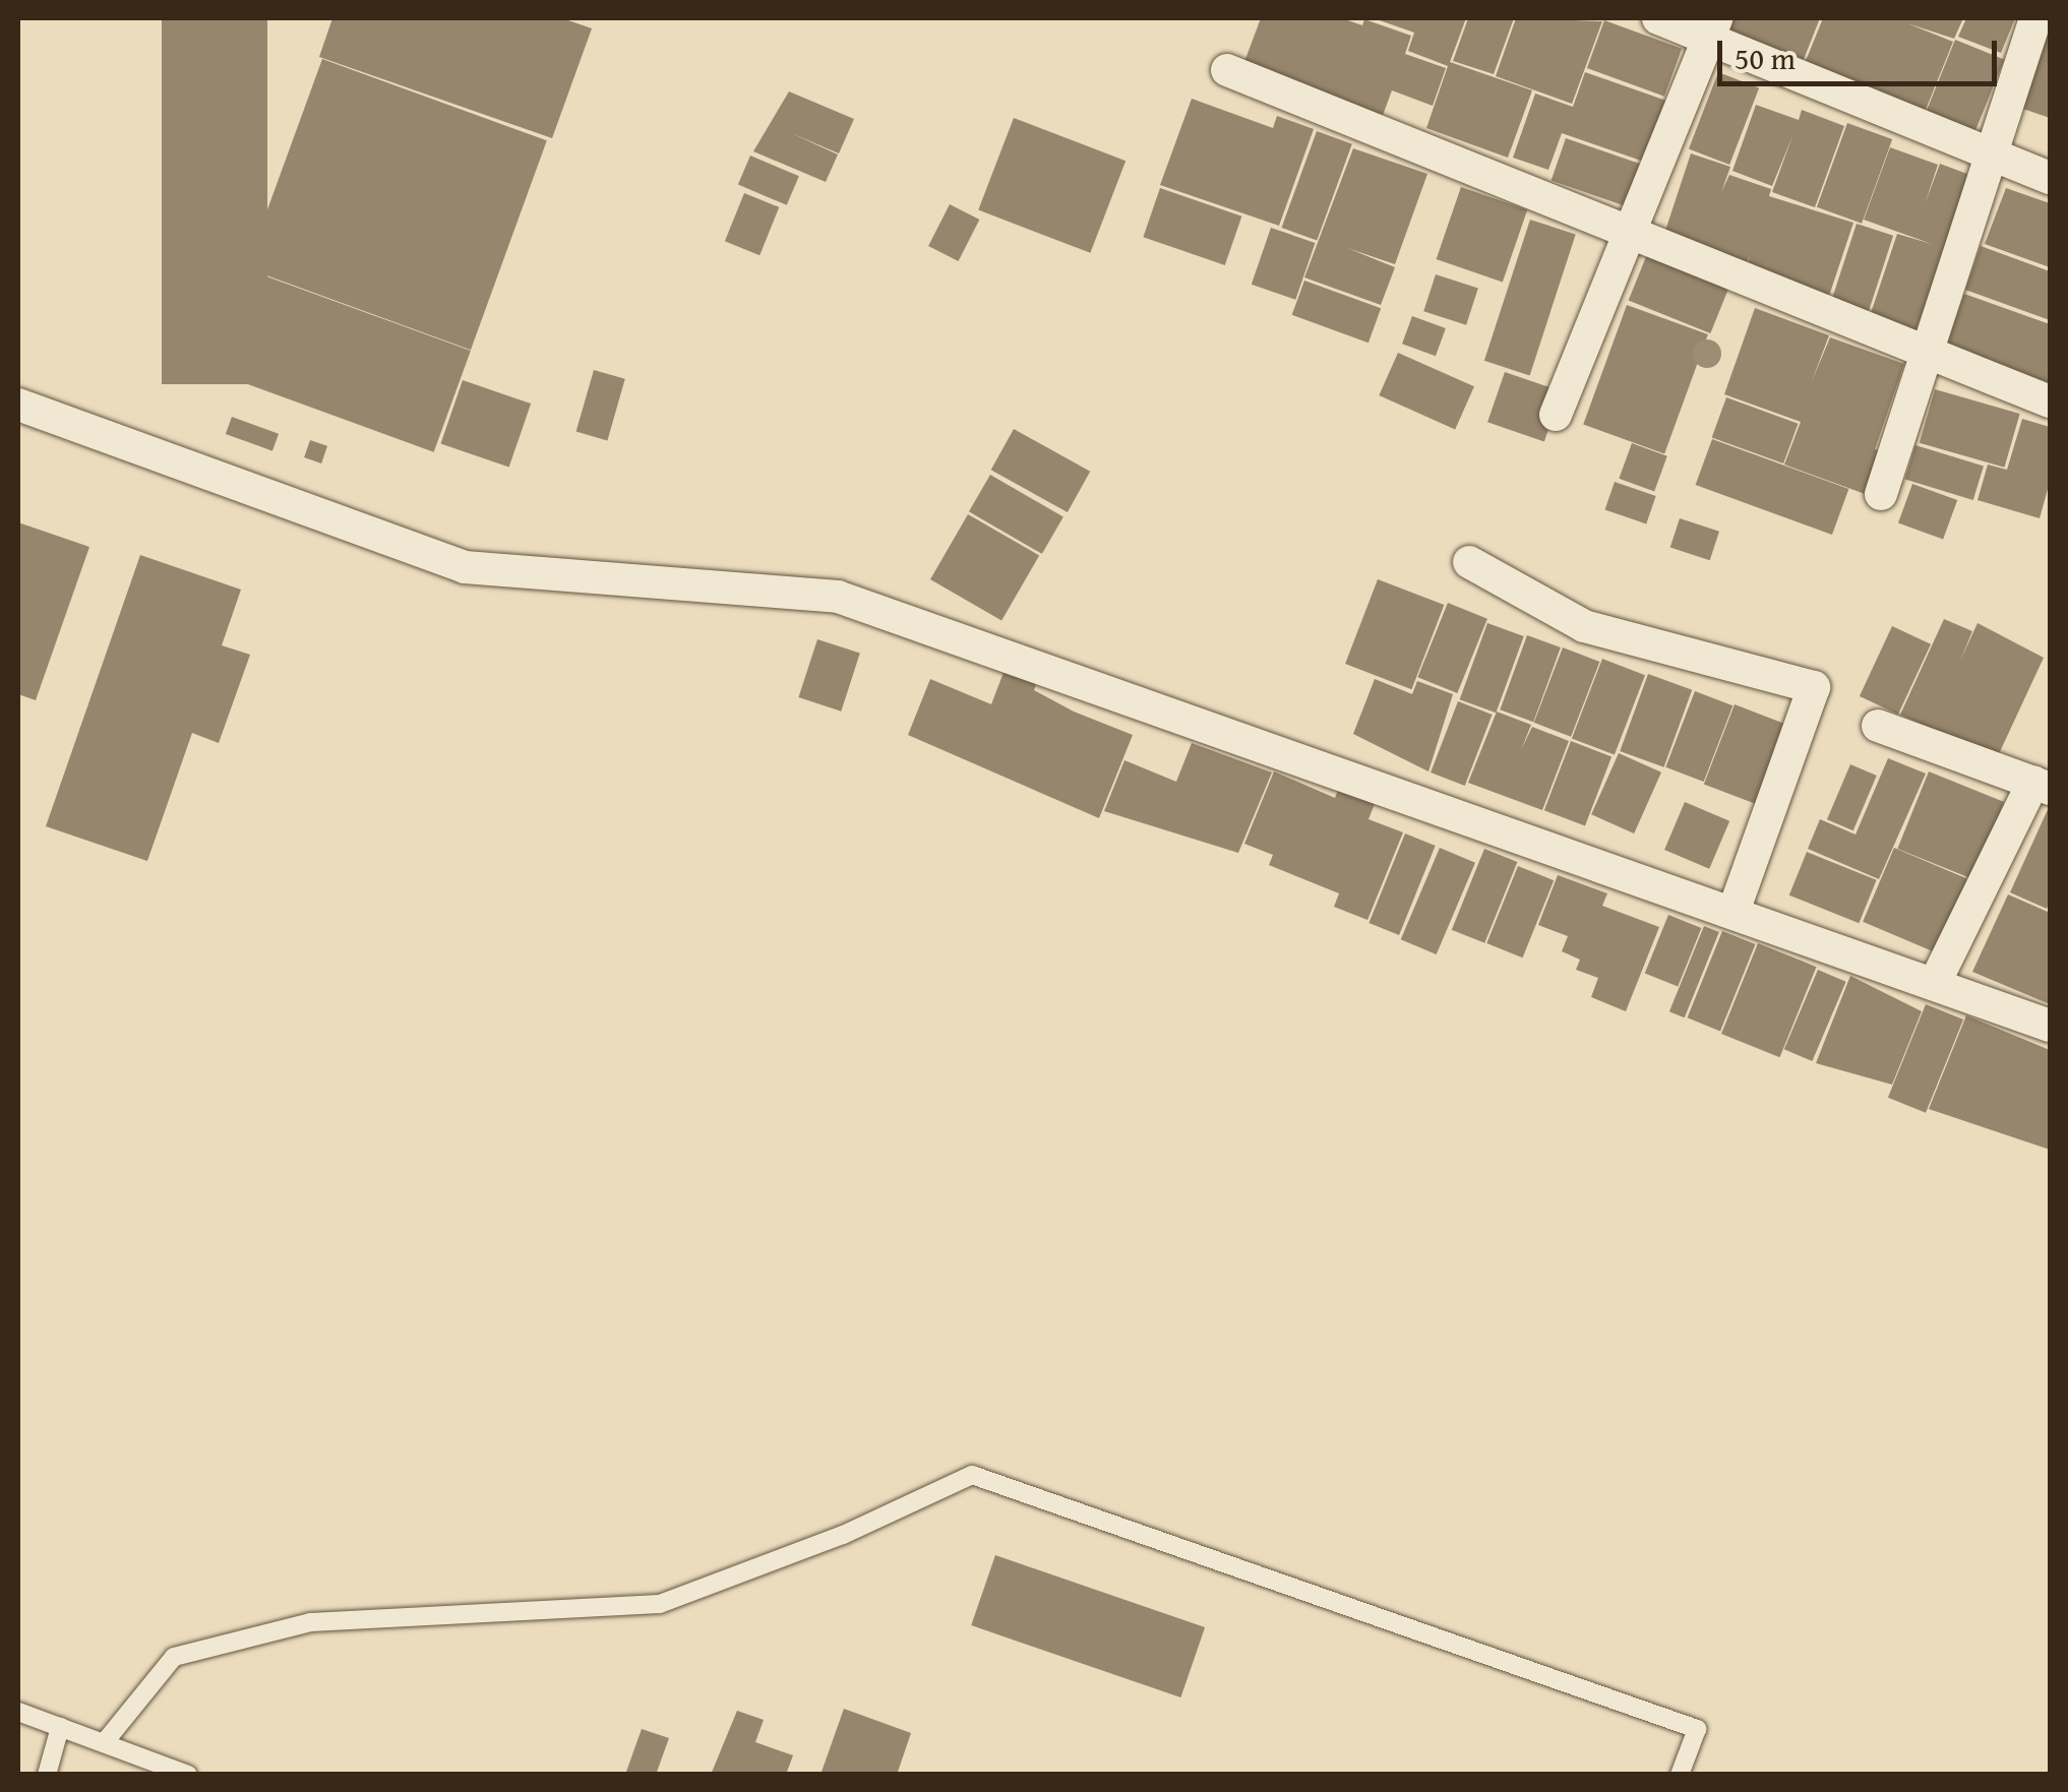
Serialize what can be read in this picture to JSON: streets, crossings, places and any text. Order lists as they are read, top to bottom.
{
  "scale_bar": "50 m"
}
